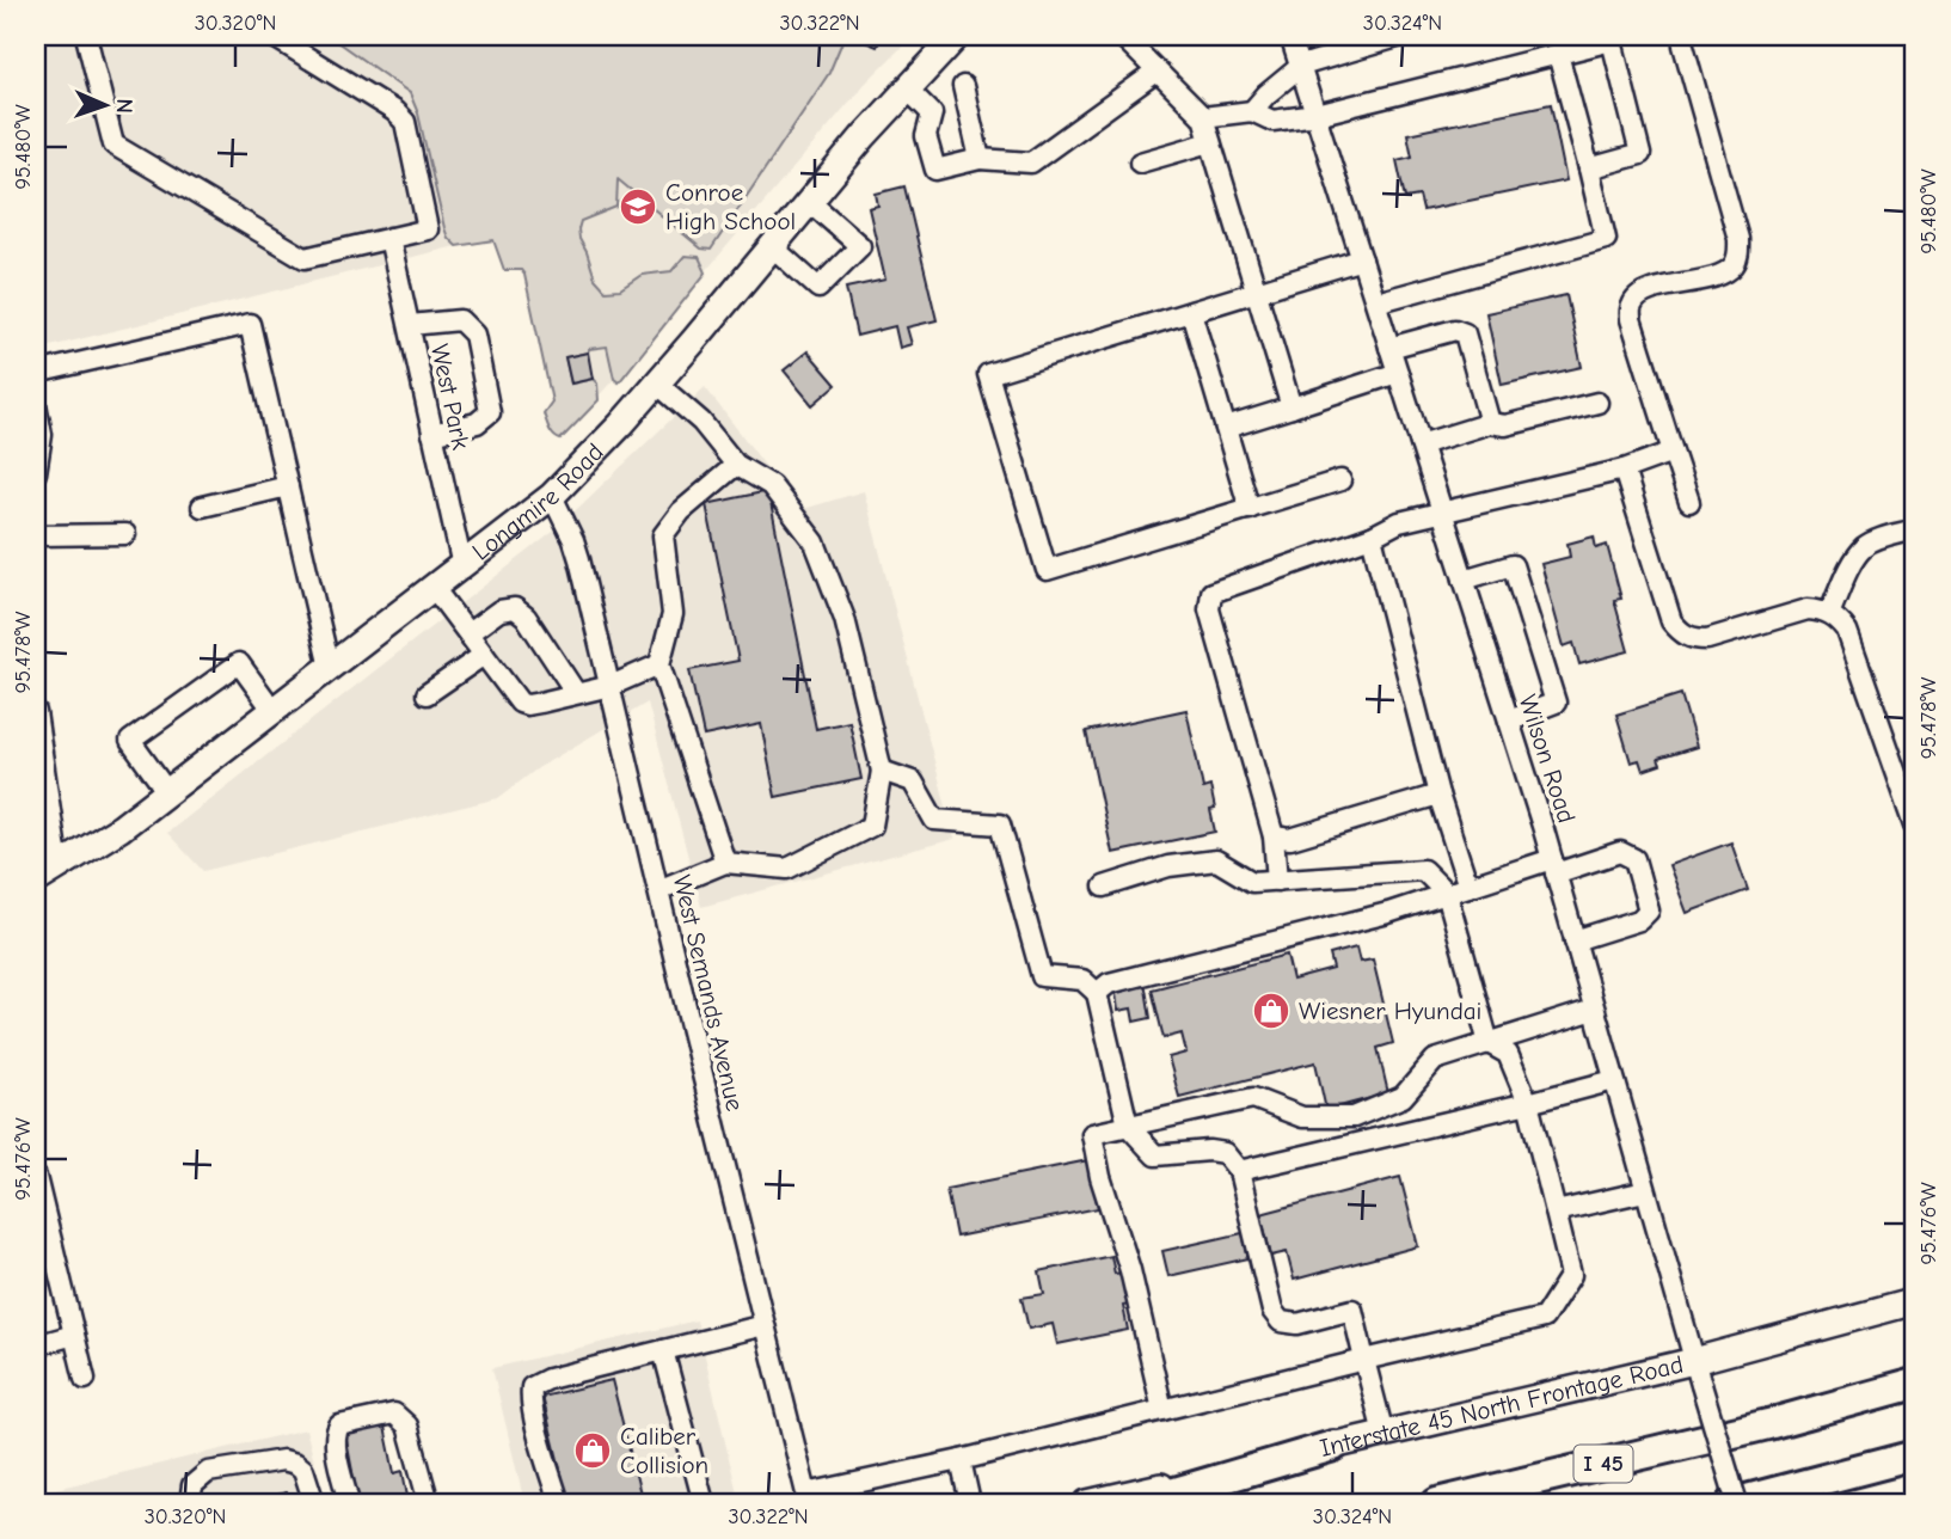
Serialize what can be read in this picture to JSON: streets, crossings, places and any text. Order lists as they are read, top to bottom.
{
  "streets": {
    "highway": ["I 45"],
    "main road": ["Longmire Road", "Interstate 45 North Frontage Road"],
    "street": ["West Park", "Wilson Road", "West Semands Avenue"]
  },
  "crossings": [
    ["West Park", "Longmire Road"],
    ["Longmire Road", "West Semands Avenue"],
    ["Wilson Road", "Interstate 45 North Frontage Road"]
  ],
  "places": {
    "school or university": ["Conroe High School"],
    "shop": ["Wiesner Hyundai", "Caliber Collision"]
  },
  "north": "right",
  "coordinates": [
    "30.320°N",
    "30.322°N",
    "30.324°N",
    "95.480°W",
    "95.478°W",
    "95.476°W"
  ]
}
